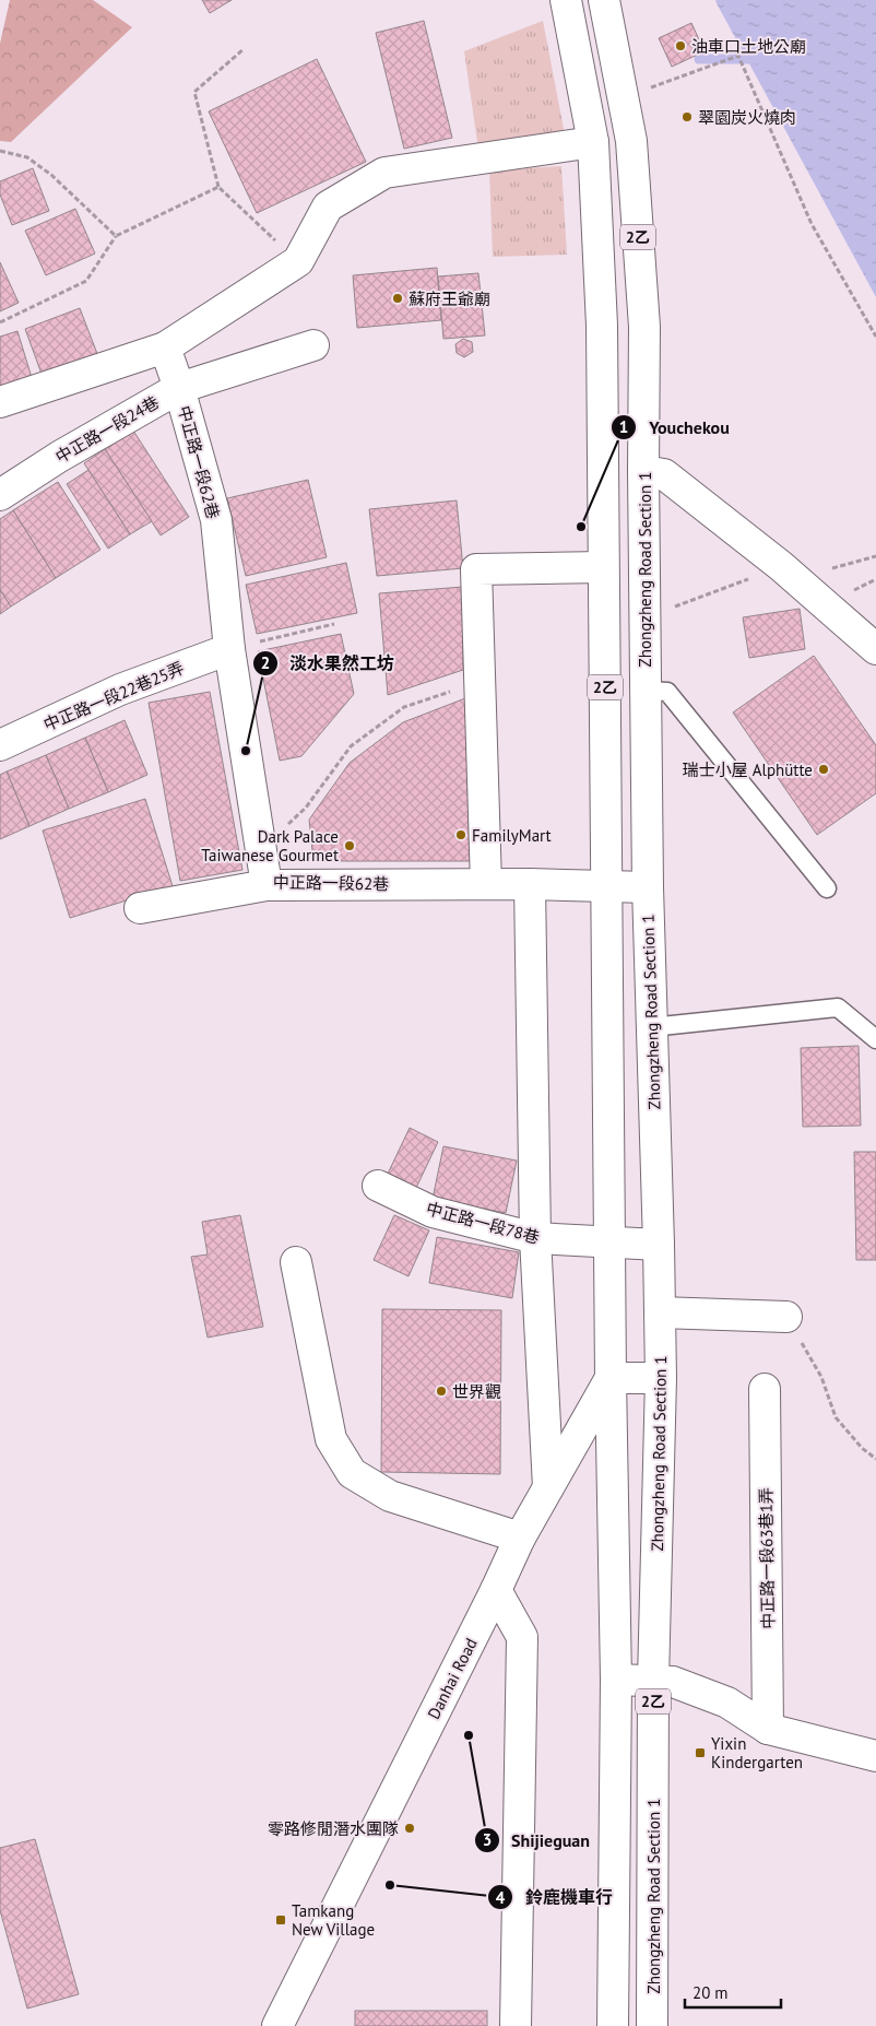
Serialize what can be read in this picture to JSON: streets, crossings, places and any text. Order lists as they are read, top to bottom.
{
  "streets": {
    "street": [
      "2乙",
      "中正路一段24巷",
      "中正路一段62巷",
      "Zhongzheng Road Section 1",
      "中正路一段22巷25弄",
      "中正路一段78巷",
      "中正路一段63巷1弄",
      "Danhai Road"
    ]
  },
  "crossings": [
    ["2乙", "中正路一段62巷"],
    ["2乙", "中正路一段78巷"],
    ["2乙", "Danhai Road"],
    ["中正路一段24巷", "中正路一段62巷"],
    ["中正路一段62巷", "Zhongzheng Road Section 1"],
    ["中正路一段62巷", "中正路一段22巷25弄"],
    ["Zhongzheng Road Section 1", "中正路一段78巷"]
  ],
  "places": {
    "other": [
      "油車口土地公廟",
      "翠園炭火燒肉",
      "蘇府王爺廟",
      "Youchekou",
      "淡水果然工坊",
      "瑞士小屋 Alphütte",
      "FamilyMart",
      "Dark Palace Taiwanese Gourmet",
      "世界觀",
      "Shijieguan",
      "零路修閒潛水團隊",
      "鈴鹿機車行"
    ],
    "transit": ["Yixin Kindergarten", "Tamkang New Village"]
  },
  "scale_bar": "20 m"
}
